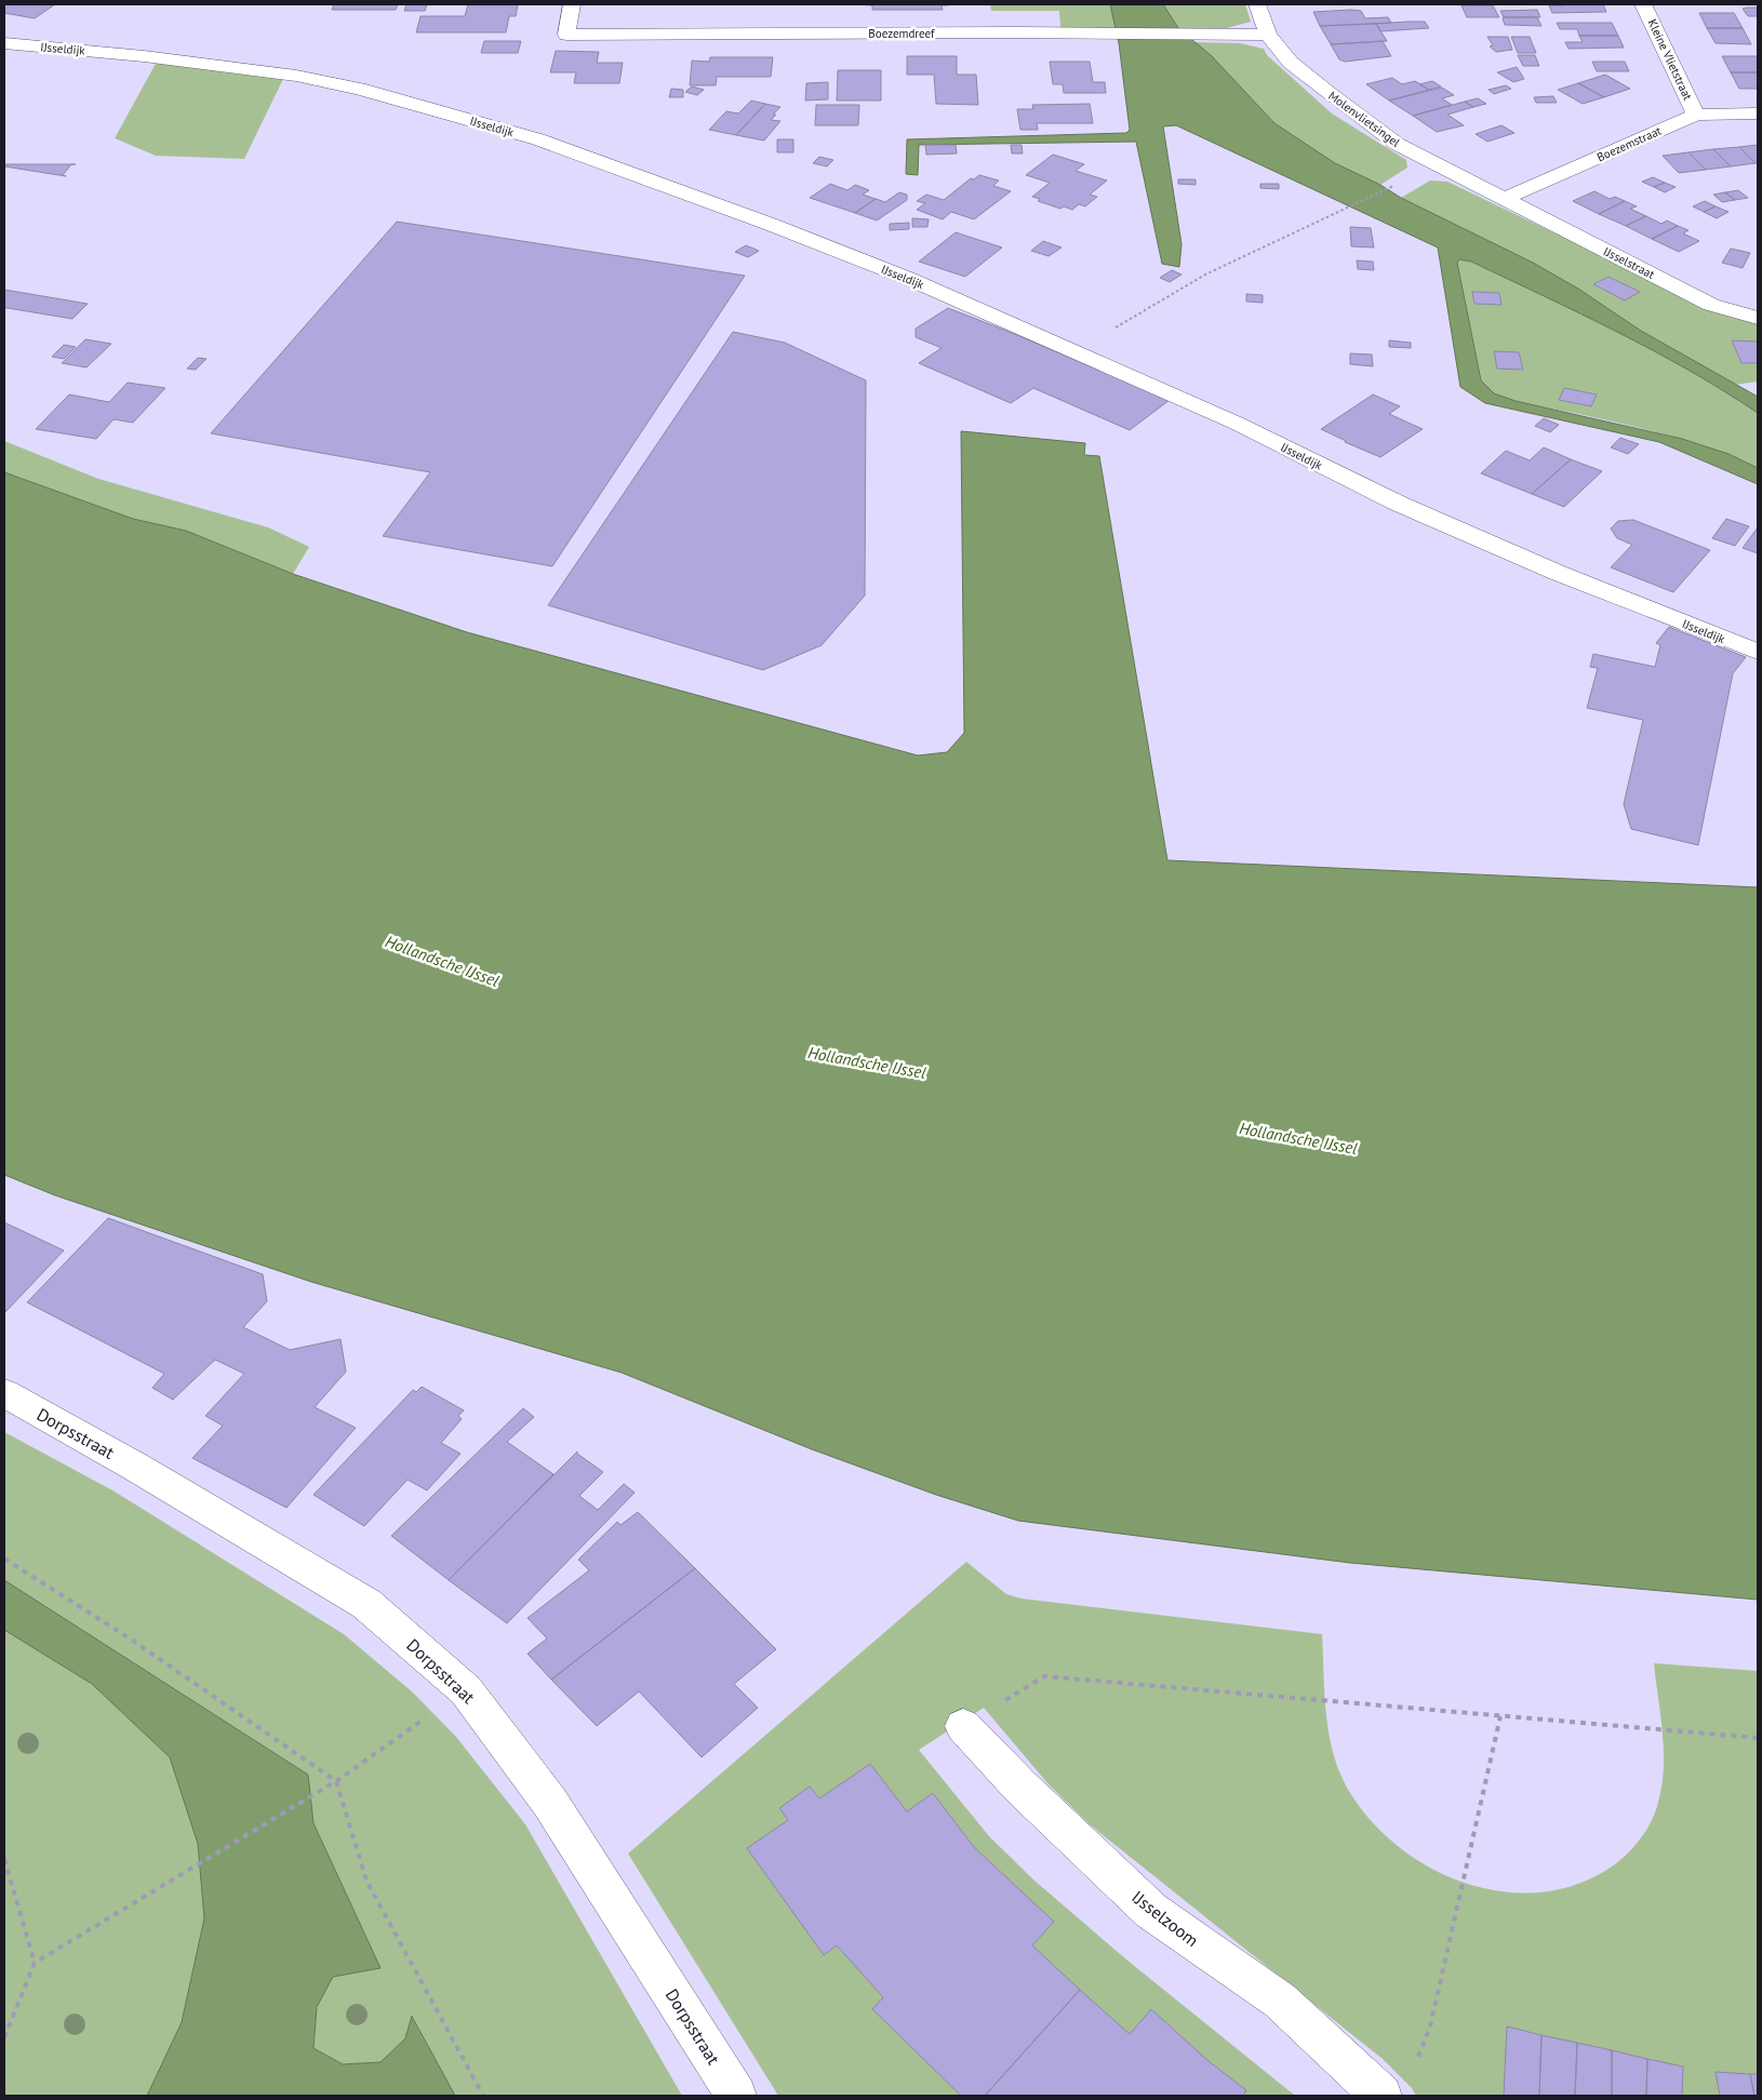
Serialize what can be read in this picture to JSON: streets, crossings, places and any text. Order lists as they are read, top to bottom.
{
  "streets": {
    "street": [
      "Boezemdreef",
      "IJsseldijk",
      "Kleine Vlietstraat",
      "Molenvlietsingel",
      "Boezemstraat",
      "IJsselstraat",
      "Dorpsstraat",
      "IJsselzoom"
    ]
  },
  "crossings": [
    ["Boezemdreef", "Molenvlietsingel"],
    ["Kleine Vlietstraat", "Boezemstraat"],
    ["Molenvlietsingel", "Boezemstraat"],
    ["Molenvlietsingel", "IJsselstraat"],
    ["Boezemstraat", "IJsselstraat"]
  ],
  "water": ["Hollandsche IJssel"]
}
